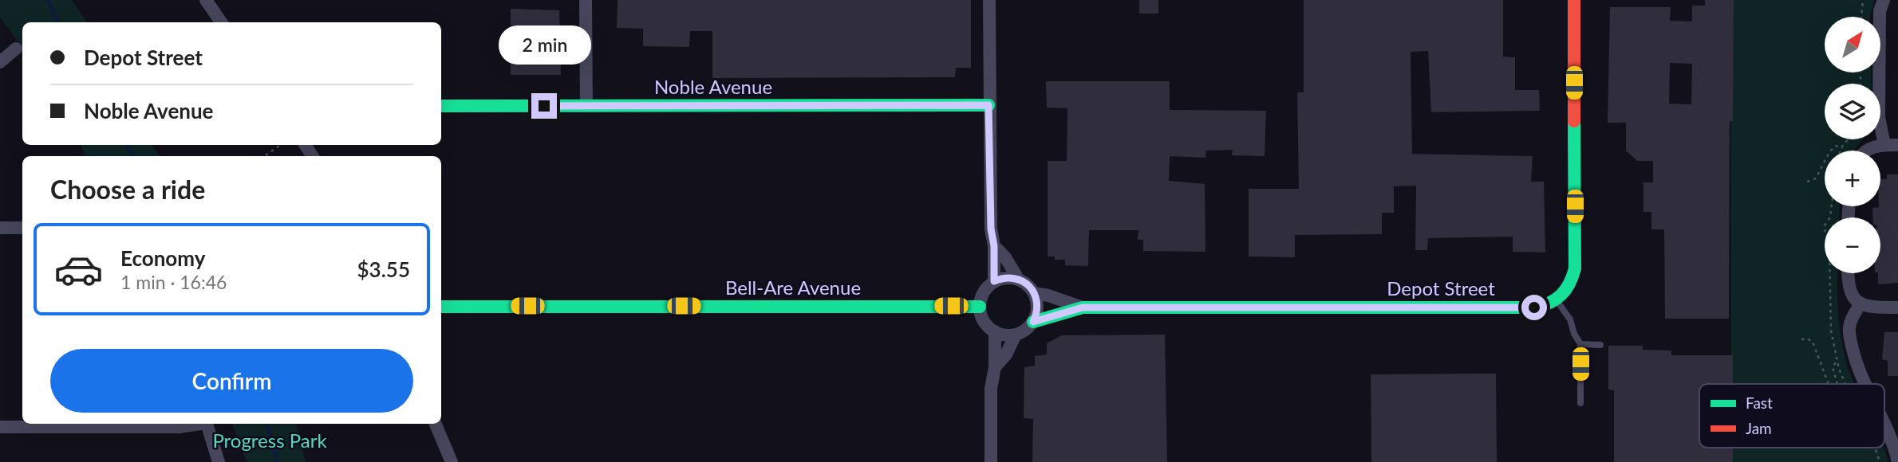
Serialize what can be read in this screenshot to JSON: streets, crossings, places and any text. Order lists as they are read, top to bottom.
{
  "streets": {
    "street": ["Noble Avenue", "Bell-Are Avenue", "Depot Street"]
  },
  "crossings": [
    ["Bell-Are Avenue", "Depot Street"]
  ],
  "parks": ["Progress Park"],
  "legend": ["Fast", "Jam"],
  "north": "top right",
  "page": {
    "map_buttons": ["+", "−"],
    "banner": ["Depot Street", "Noble Avenue"],
    "bubble": "2 min",
    "heading": "Choose a ride",
    "list": [
      {
        "name": "Economy",
        "note": "1 min · 16:46",
        "value": "$3.55"
      }
    ],
    "buttons": "Confirm"
  }
}
